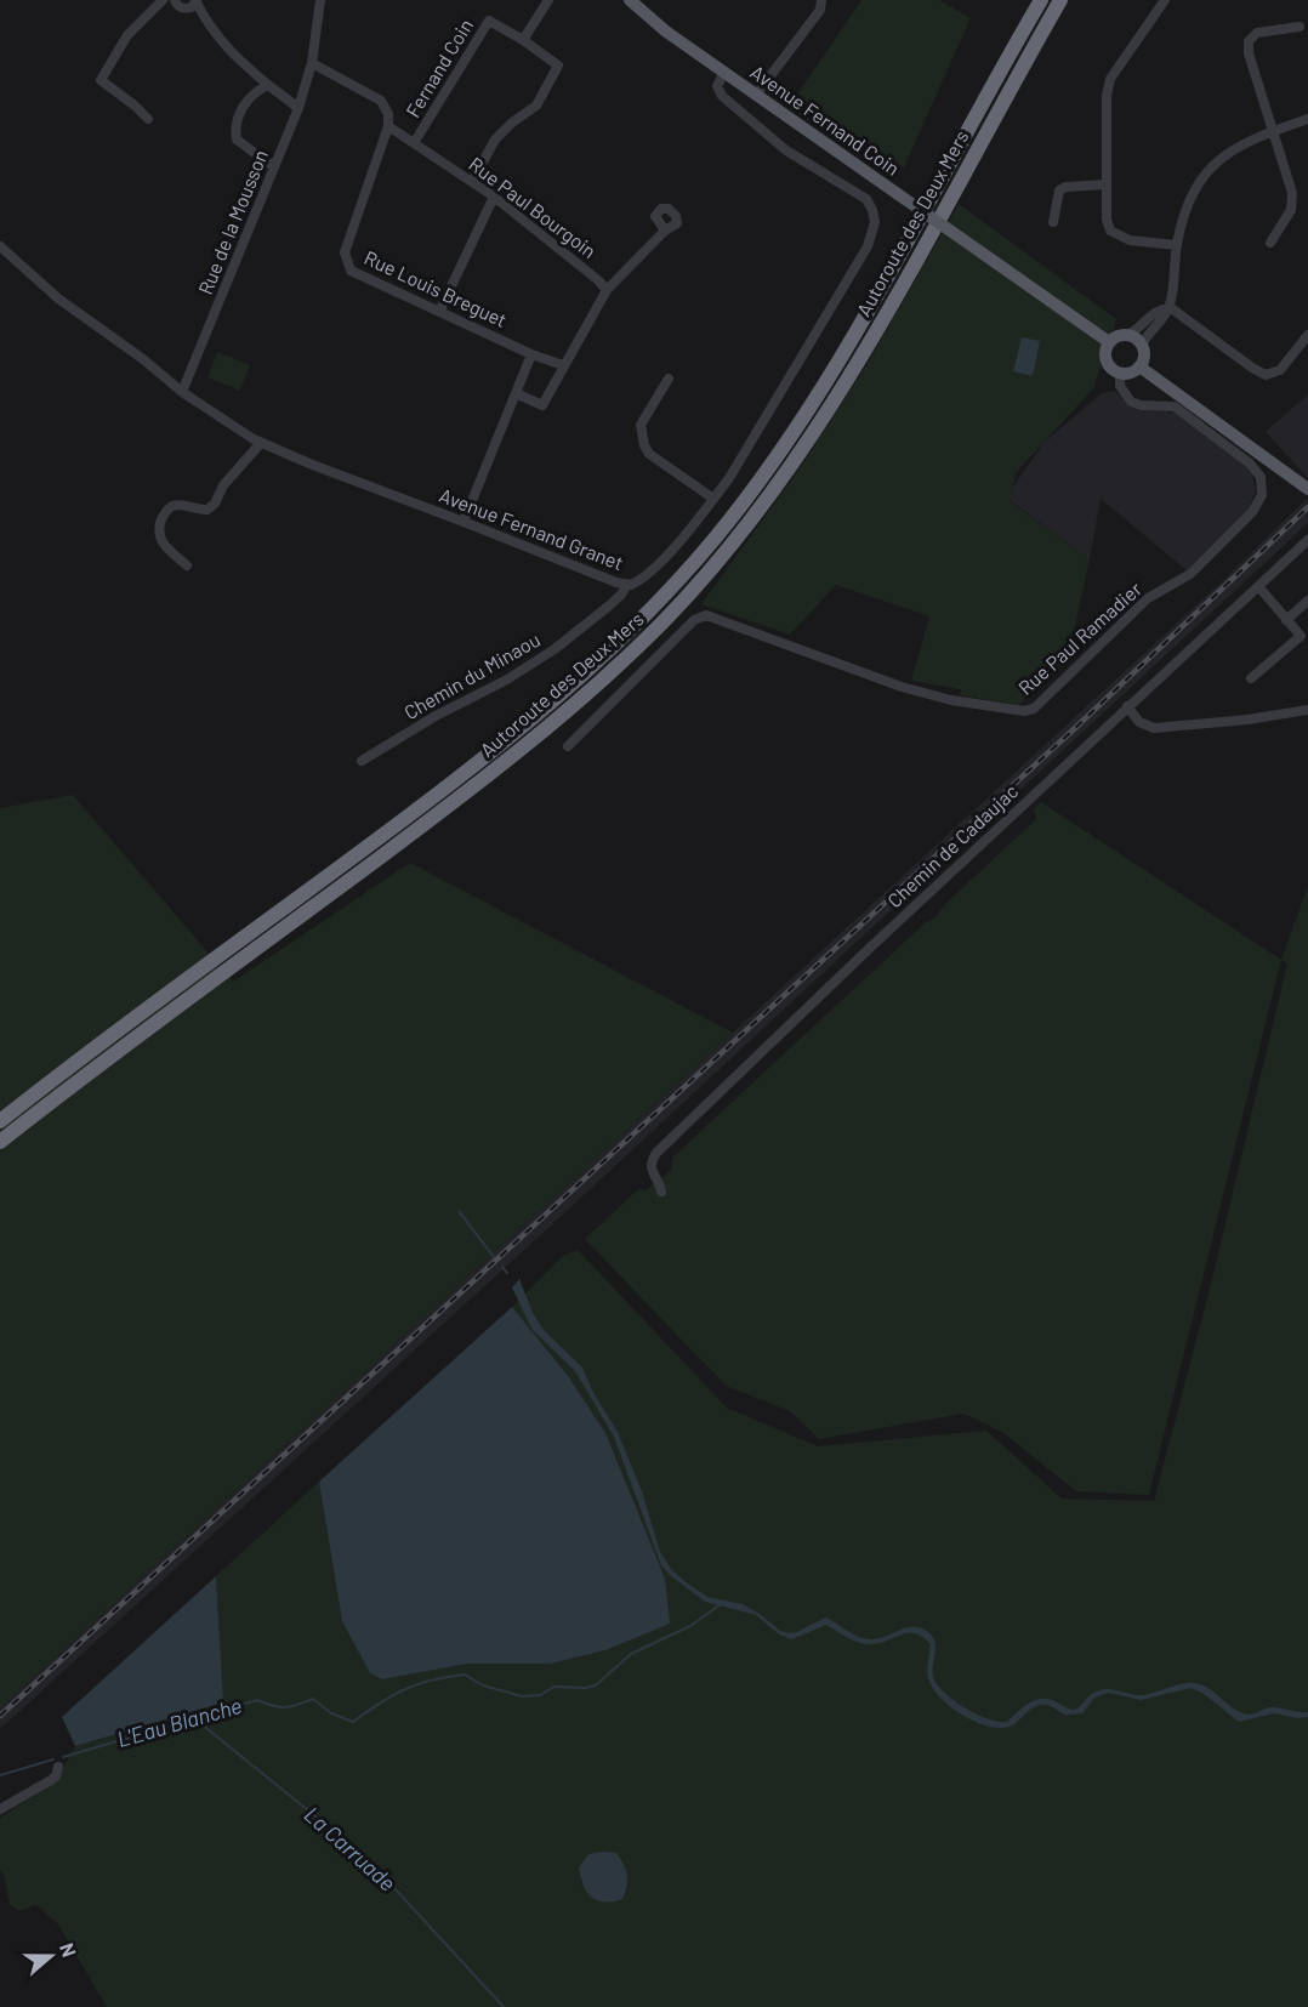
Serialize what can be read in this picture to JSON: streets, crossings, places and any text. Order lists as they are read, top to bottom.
{
  "streets": {
    "highway": ["Autoroute des Deux Mers"],
    "main road": ["Avenue Fernand Coin"],
    "street": [
      "Fernand Coin",
      "Rue Paul Bourgoin",
      "Rue de la Mousson",
      "Rue Louis Breguet",
      "Avenue Fernand Granet",
      "Rue Paul Ramadier",
      "Chemin du Minaou",
      "Chemin de Cadaujac"
    ]
  },
  "crossings": [
    ["Fernand Coin", "Rue Paul Bourgoin"],
    ["Avenue Fernand Coin", "Avenue Fernand Granet"],
    ["Avenue Fernand Coin", "Rue Paul Ramadier"],
    ["Rue Paul Bourgoin", "Rue de la Mousson"],
    ["Rue Paul Bourgoin", "Rue Louis Breguet"],
    ["Rue de la Mousson", "Avenue Fernand Granet"],
    ["Avenue Fernand Granet", "Chemin du Minaou"]
  ],
  "water": ["L'Eau Blanche", "La Carruade"],
  "north": "right"
}
